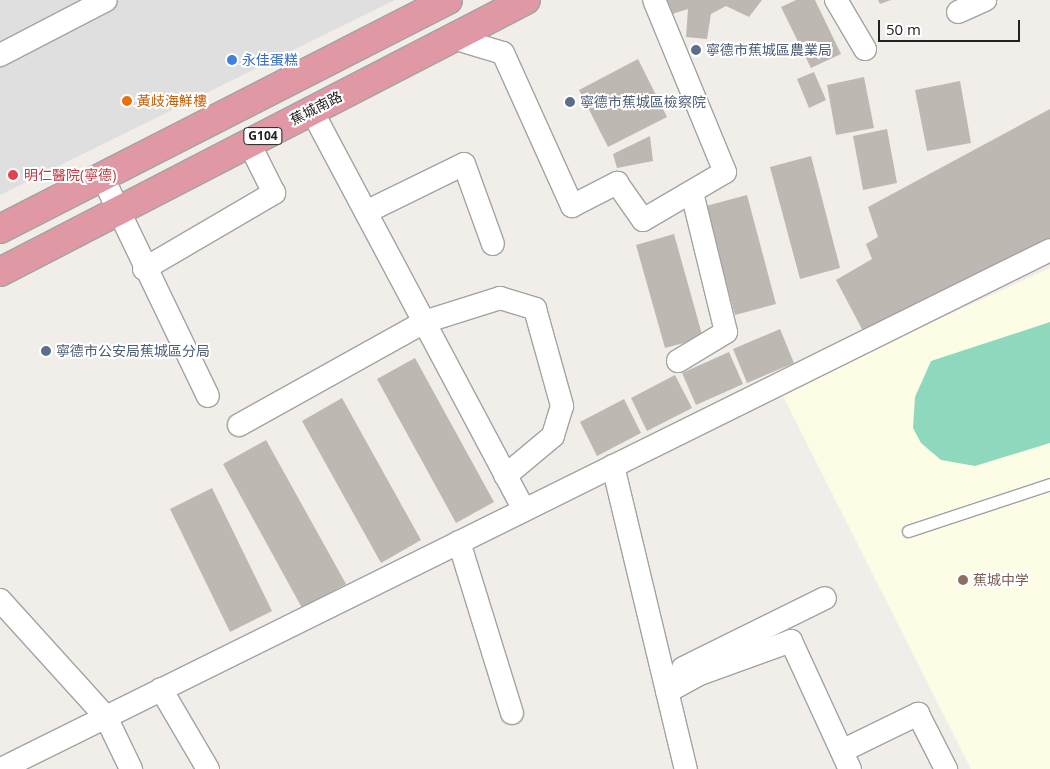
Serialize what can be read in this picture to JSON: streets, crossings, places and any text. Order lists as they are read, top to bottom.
{
  "streets": {
    "highway": ["蕉城南路", "G104"]
  },
  "places": [
    "寧德市蕉城區農業局",
    "永佳蛋糕",
    "黃歧海鮮樓",
    "寧德市蕉城區檢察院",
    "明仁醫院(寧德)",
    "寧德市公安局蕉城區分局",
    "蕉城中学"
  ],
  "scale_bar": "50 m"
}
